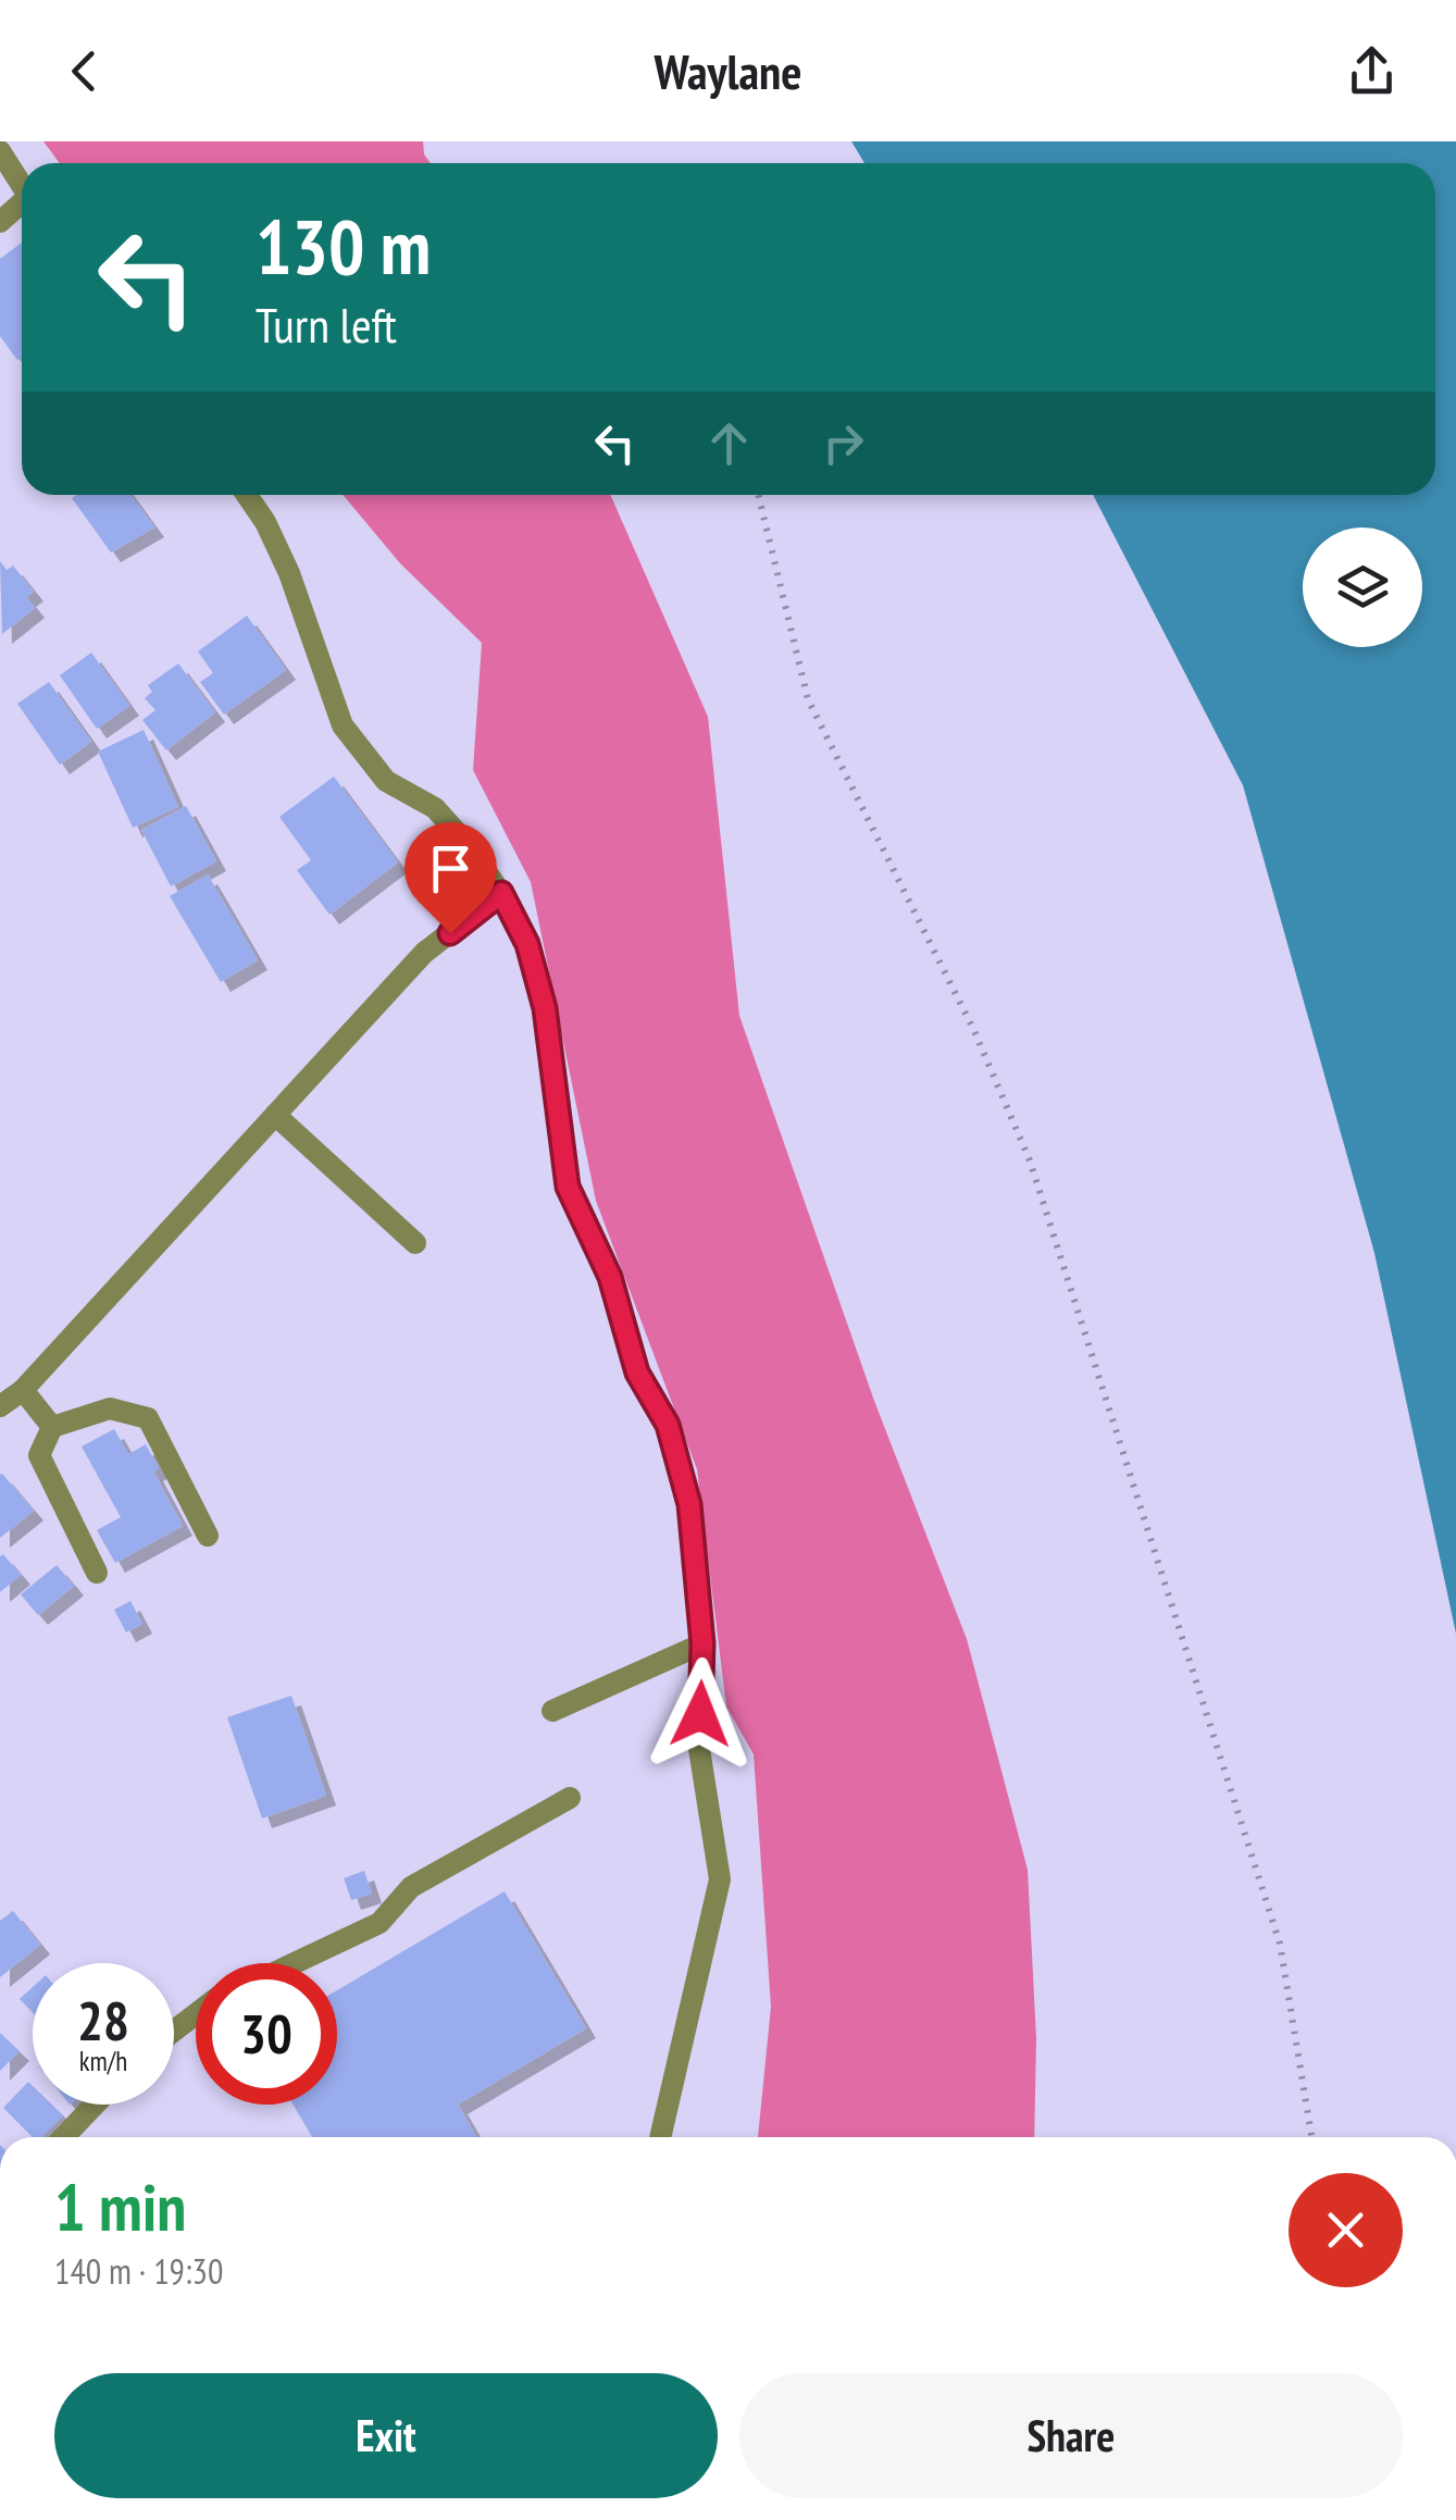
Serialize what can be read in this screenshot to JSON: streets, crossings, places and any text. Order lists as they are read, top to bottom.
{
  "page": {
    "header": "Waylane",
    "turn": ["130 m", "Turn left"],
    "speed": "28 km/h",
    "limit": "30",
    "heading": ["1 min", "140 m · 19:30"],
    "buttons": ["Exit", "Share"]
  }
}
